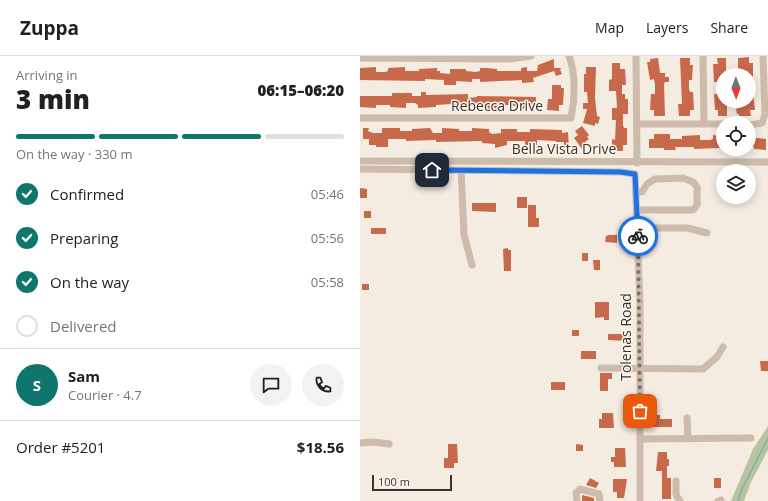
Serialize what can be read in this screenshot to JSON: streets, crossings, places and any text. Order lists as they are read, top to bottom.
{
  "streets": {
    "street": ["Rebecca Drive", "Bella Vista Drive", "Tolenas Road"]
  },
  "scale_bar": "100 m",
  "north": "bottom",
  "page": {
    "header": "Zuppa",
    "nav": ["Map", "Layers", "Share"],
    "heading": ["3 min", "Arriving in", "06:15–06:20"],
    "panel": [
      "Sam",
      "Courier · 4.7",
      "Order #5201",
      "$18.56"
    ],
    "bar": "On the way · 330 m",
    "list": [
      ["Confirmed", "05:46"],
      ["Preparing", "05:56"],
      ["On the way", "05:58"],
      "Delivered"
    ],
    "round": "S",
    "scale": "100 m"
  }
}
